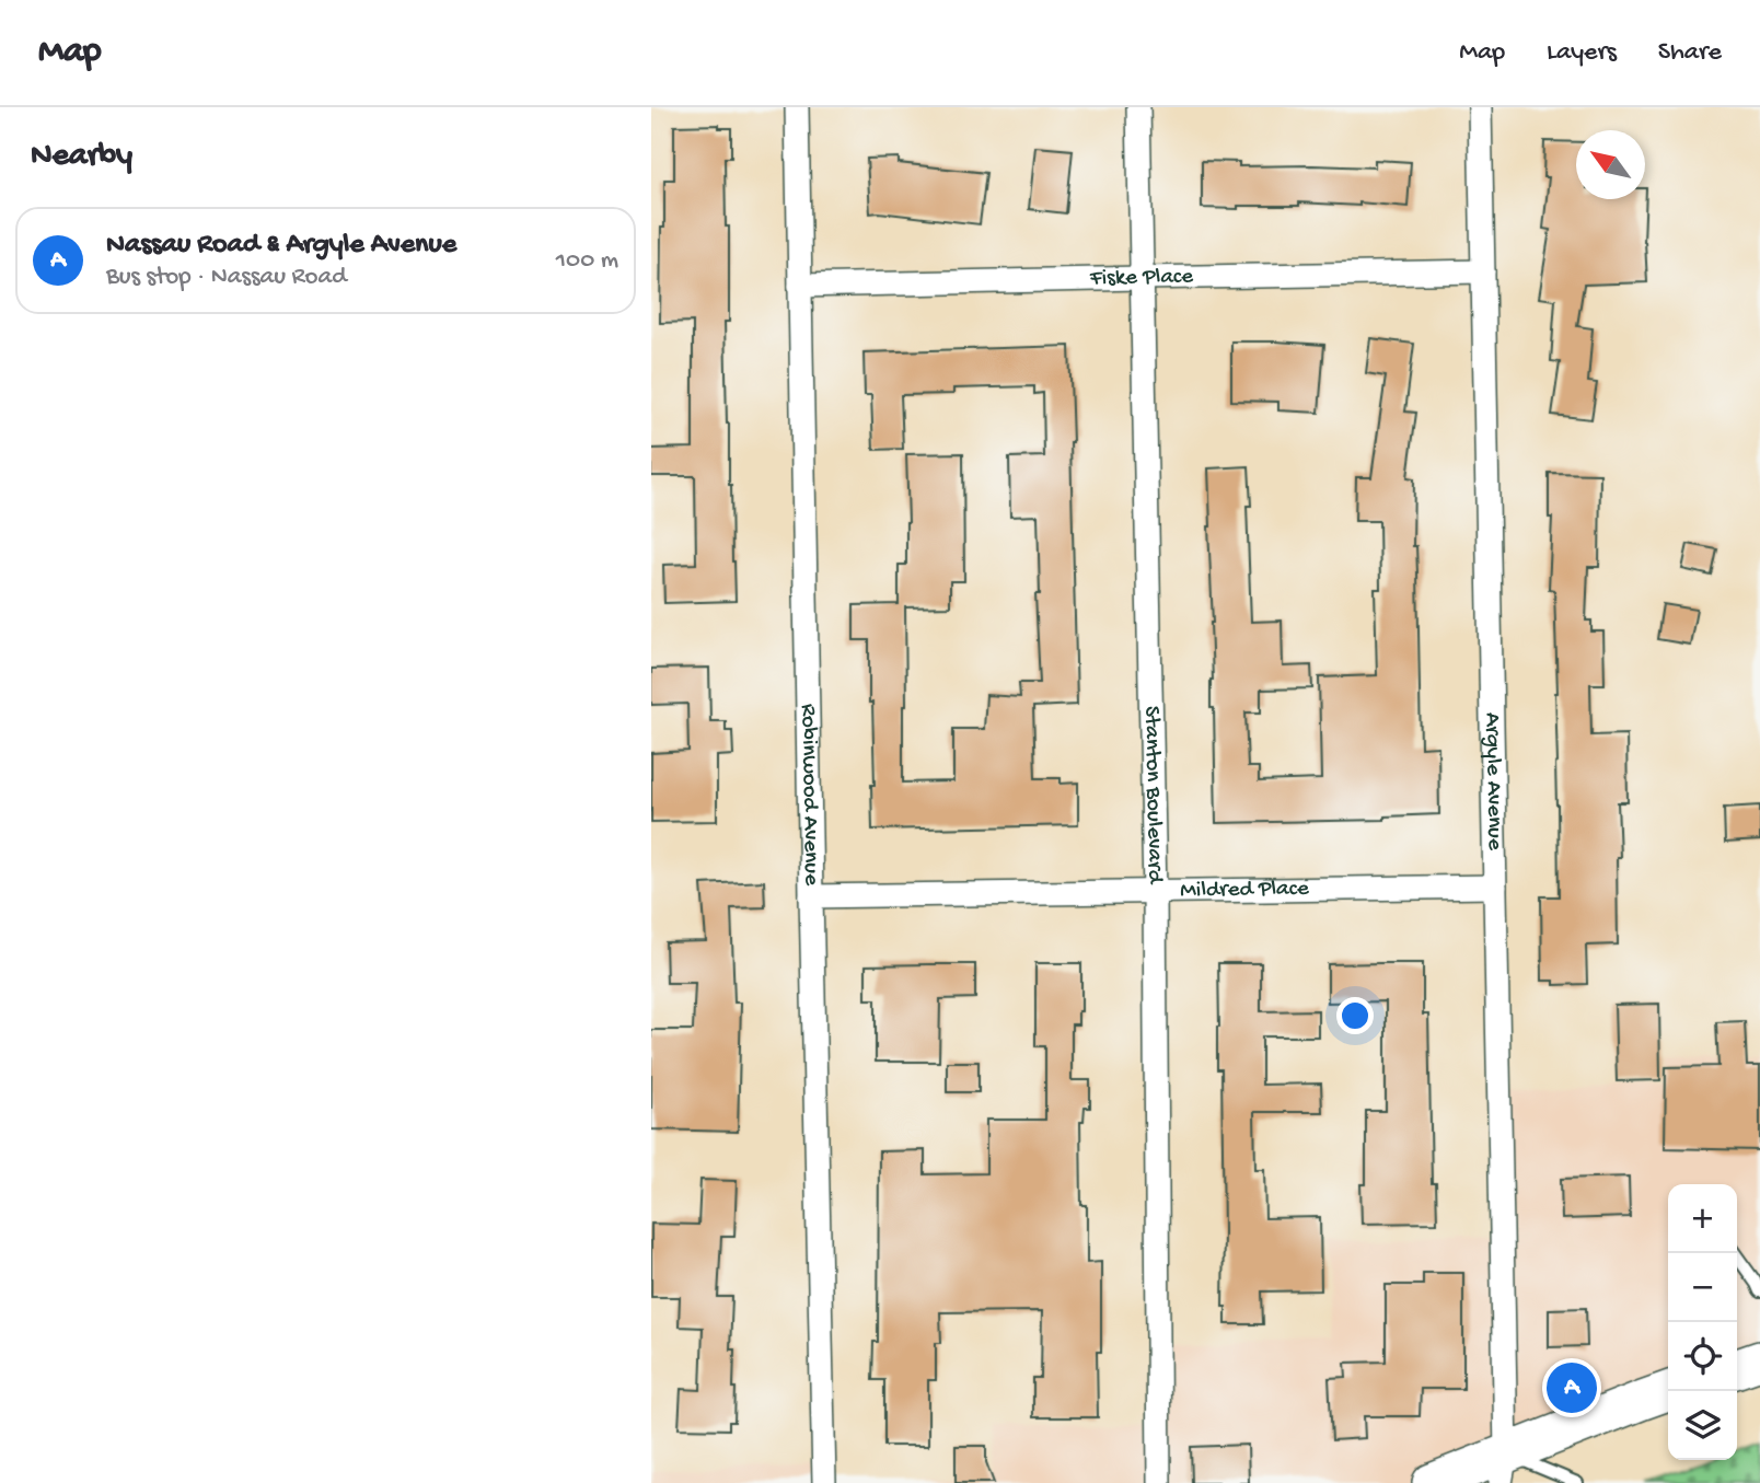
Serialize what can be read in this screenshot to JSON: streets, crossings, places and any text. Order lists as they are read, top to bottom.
{
  "streets": {
    "street": [
      "Fiske Place",
      "Argyle Avenue",
      "Stanton Boulevard",
      "Robinwood Avenue",
      "Mildred Place"
    ]
  },
  "crossings": [
    ["Fiske Place", "Argyle Avenue"],
    ["Fiske Place", "Stanton Boulevard"],
    ["Fiske Place", "Robinwood Avenue"],
    ["Argyle Avenue", "Mildred Place"],
    ["Stanton Boulevard", "Mildred Place"],
    ["Robinwood Avenue", "Mildred Place"]
  ],
  "north": "top left",
  "page": {
    "header": "Map",
    "nav": ["Map", "Layers", "Share"],
    "heading": "Nearby",
    "list": [
      {
        "mark": "A",
        "name": "Nassau Road & Argyle Avenue",
        "note": "Bus stop · Nassau Road",
        "value": "100 m"
      }
    ],
    "map_buttons": ["+", "−"],
    "pins": "A"
  }
}
